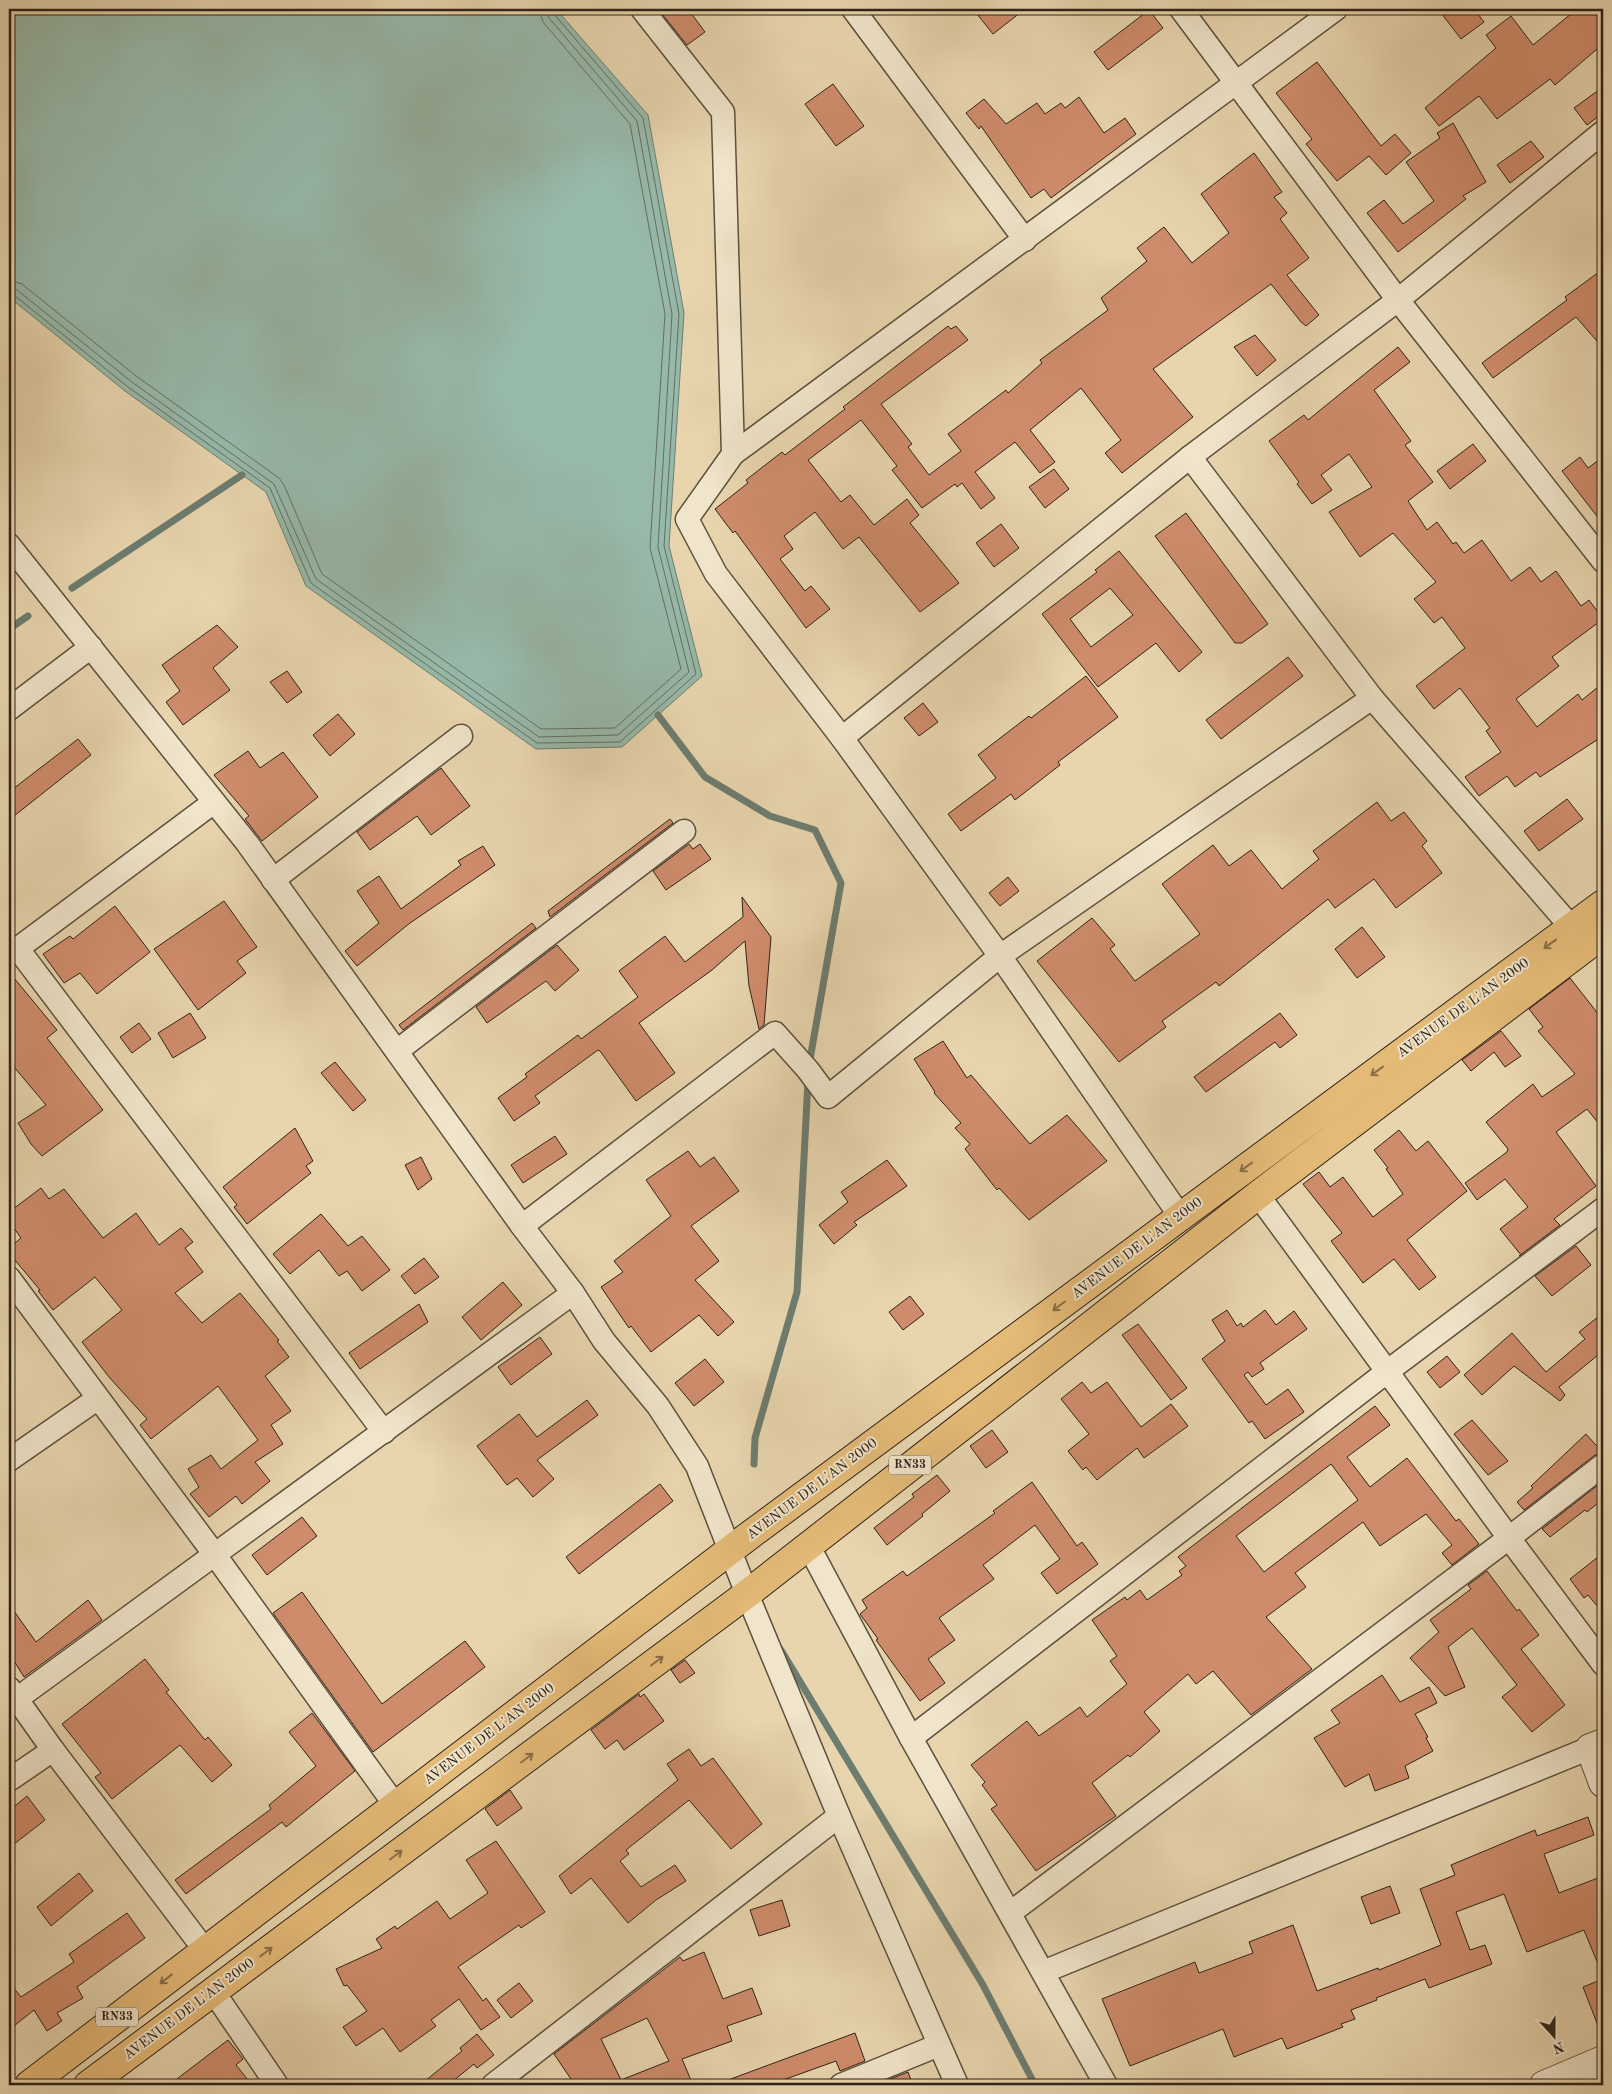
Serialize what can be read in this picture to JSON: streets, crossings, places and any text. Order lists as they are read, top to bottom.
{
  "streets": {
    "main road": ["AVENUE DE L'AN 2000", "RN33"]
  },
  "north": "bottom"
}
